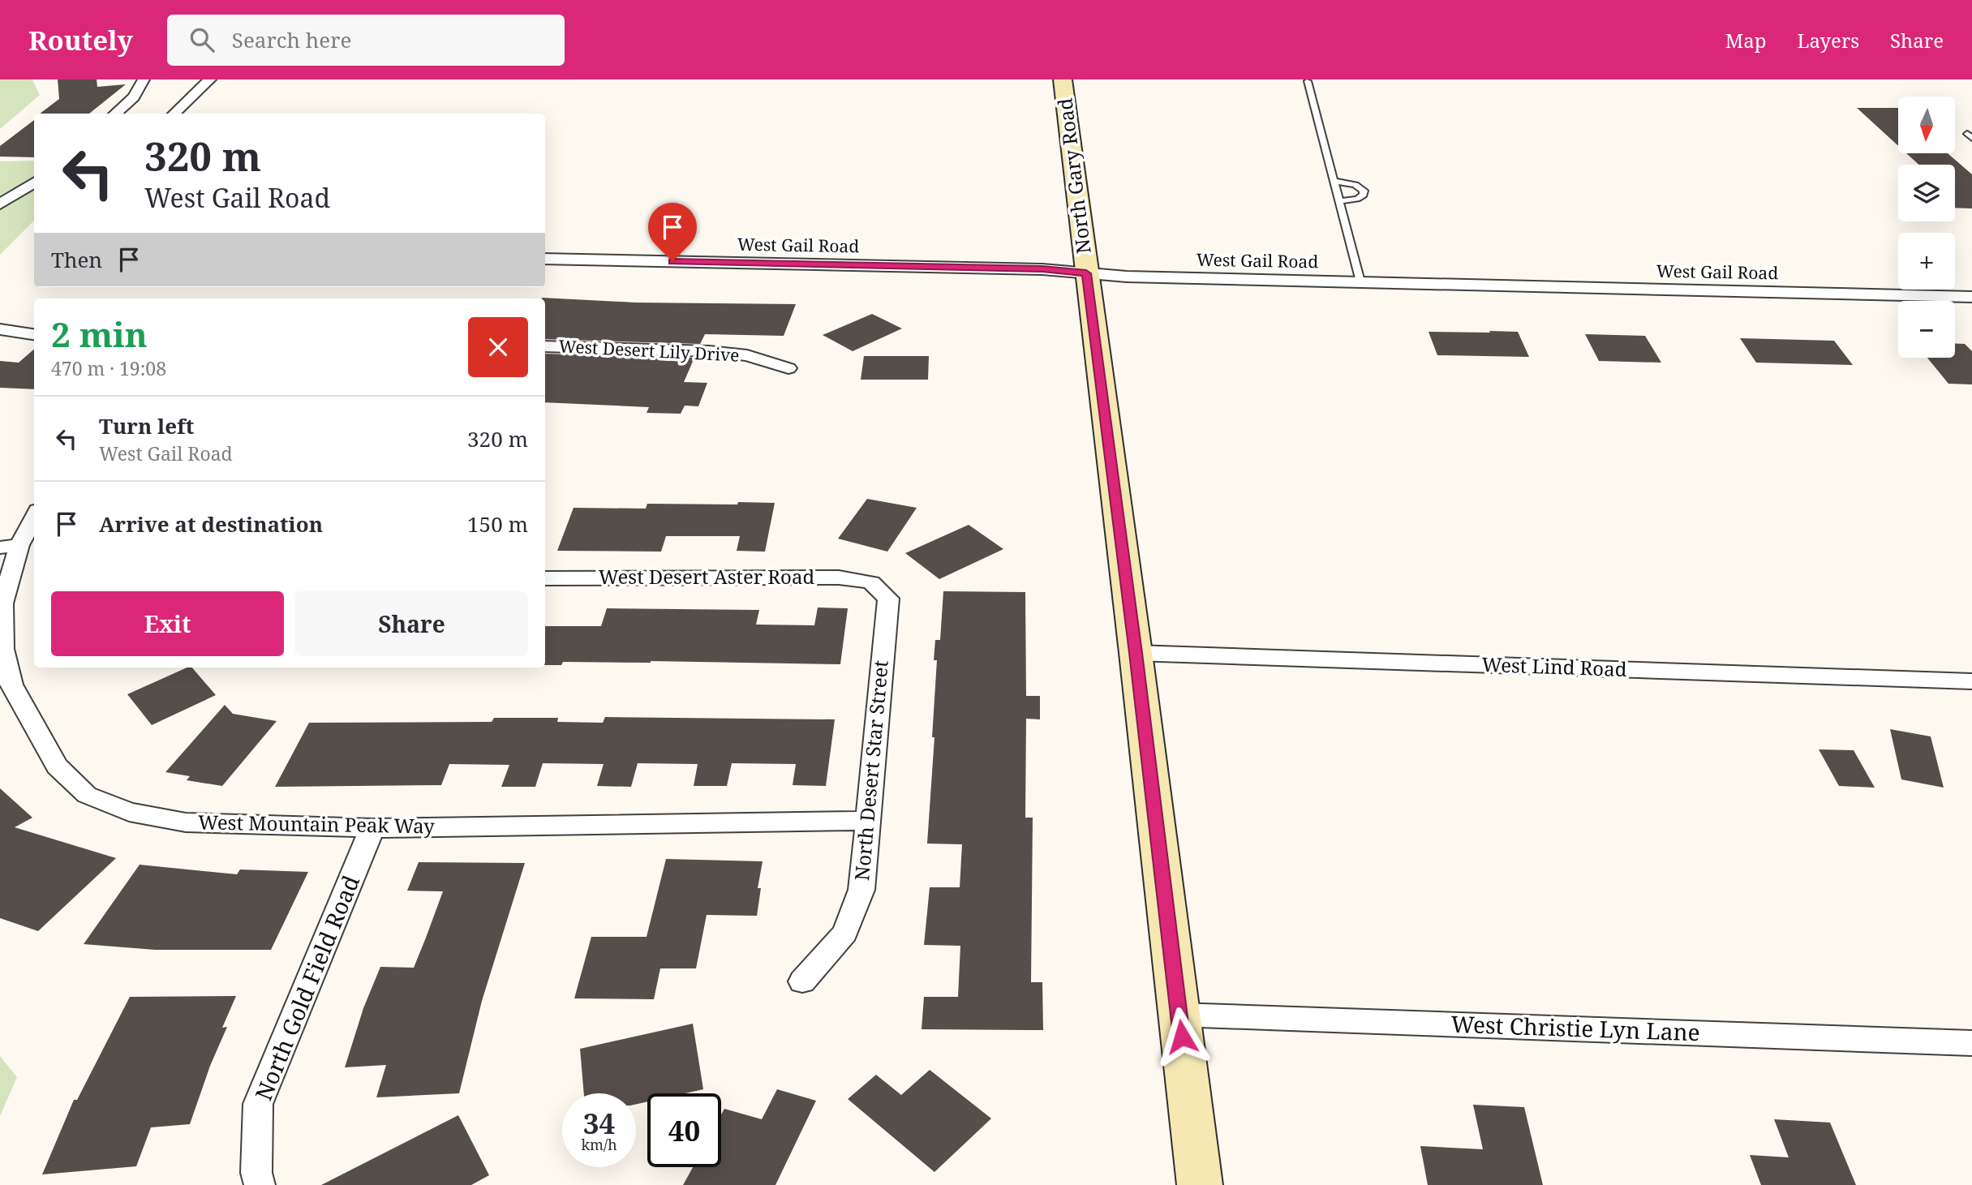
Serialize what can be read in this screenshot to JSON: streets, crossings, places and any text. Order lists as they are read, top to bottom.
{
  "streets": {
    "street": [
      "North Gary Road",
      "West Gail Road",
      "West Desert Lily Drive",
      "West Desert Aster Road",
      "West Lind Road",
      "North Desert Star Street",
      "West Mountain Peak Way",
      "North Gold Field Road",
      "West Christie Lyn Lane"
    ]
  },
  "crossings": [
    ["North Gary Road", "West Gail Road"],
    ["North Gary Road", "West Lind Road"],
    ["North Gary Road", "West Christie Lyn Lane"],
    ["West Desert Aster Road", "North Desert Star Street"],
    ["North Desert Star Street", "West Mountain Peak Way"],
    ["West Mountain Peak Way", "North Gold Field Road"]
  ],
  "north": "bottom",
  "page": {
    "header": "Routely",
    "search": "Search here",
    "nav": ["Map", "Layers", "Share"],
    "map_buttons": ["+", "−"],
    "turn": ["320 m", "West Gail Road"],
    "then": "Then",
    "heading": ["2 min", "470 m · 19:08"],
    "list": [
      {
        "name": "Turn left",
        "note": "West Gail Road",
        "value": "320 m"
      },
      {
        "name": "Arrive at destination",
        "value": "150 m"
      }
    ],
    "buttons": ["Exit", "Share"],
    "speed": "34 km/h",
    "limit": "40"
  }
}
